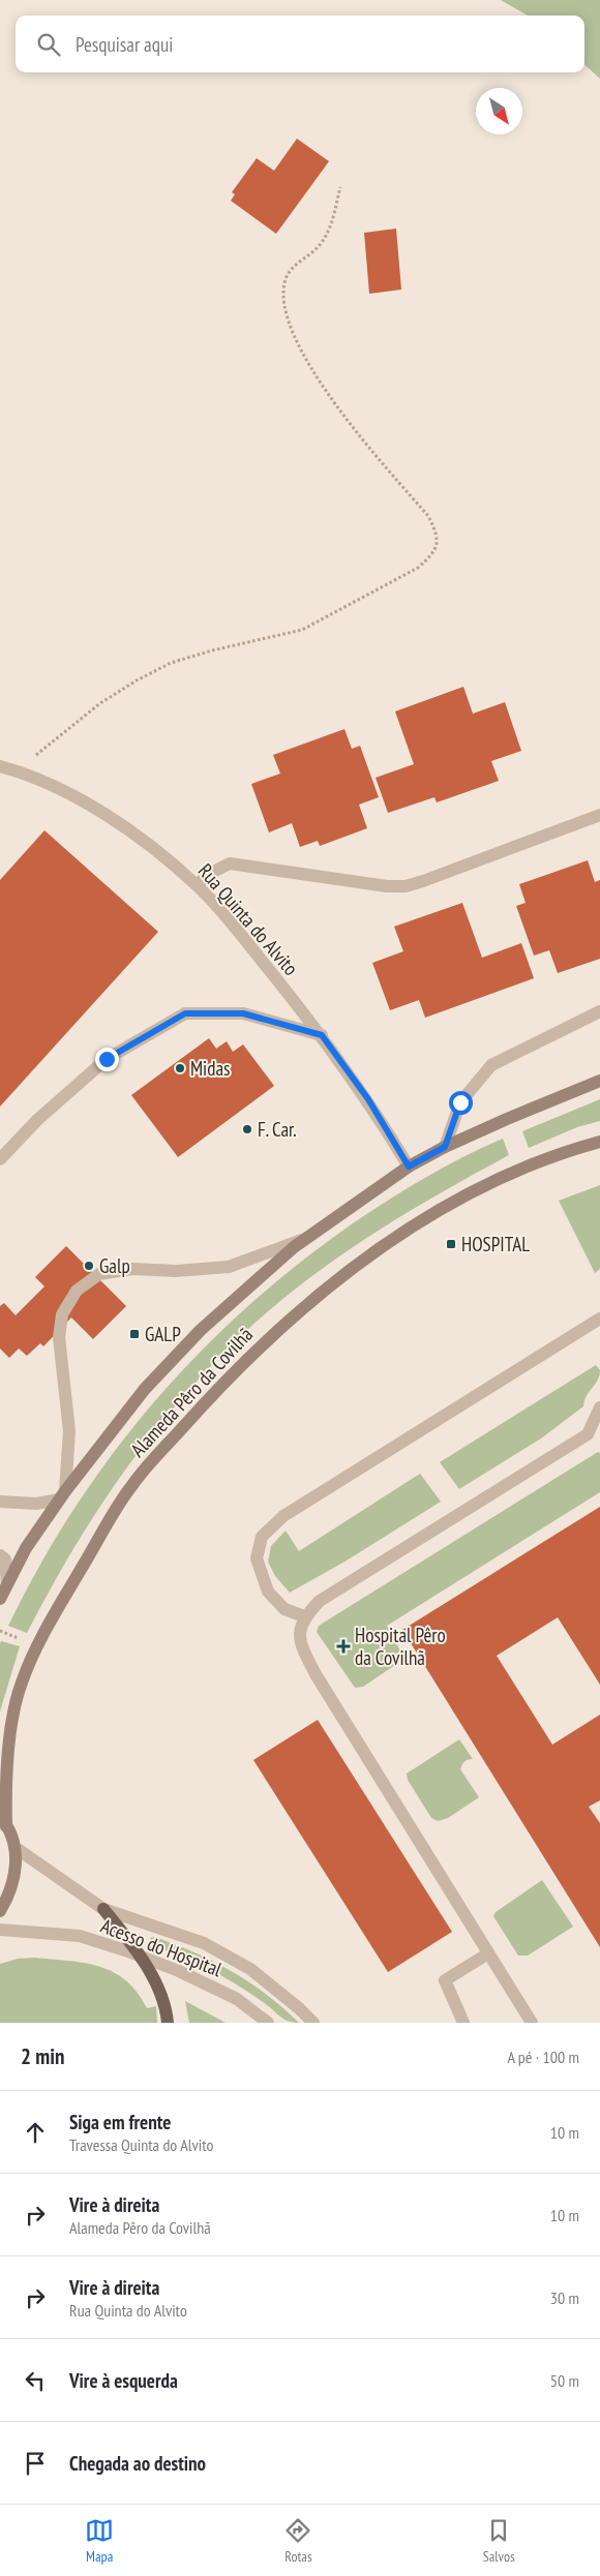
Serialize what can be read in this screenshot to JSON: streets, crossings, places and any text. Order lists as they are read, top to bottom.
{
  "streets": {
    "main road": ["Alameda Pêro da Covilhã"],
    "street": ["Rua Quinta do Alvito", "Acesso do Hospital"]
  },
  "crossings": [
    ["Rua Quinta do Alvito", "Alameda Pêro da Covilhã"],
    ["Alameda Pêro da Covilhã", "Acesso do Hospital"]
  ],
  "places": {
    "other": ["Midas", "F. Car.", "Galp"],
    "transit": ["HOSPITAL", "GALP"],
    "health": ["Hospital Pêro da Covilhã"]
  },
  "north": "bottom right",
  "page": {
    "search": "Pesquisar aqui",
    "heading": ["2 min", "A pé · 100 m"],
    "list": [
      ["Siga em frente", "Travessa Quinta do Alvito", "10 m"],
      ["Vire à direita", "Alameda Pêro da Covilhã", "10 m"],
      ["Vire à direita", "Rua Quinta do Alvito", "30 m"],
      ["Vire à esquerda", "50 m"],
      "Chegada ao destino"
    ],
    "nav": ["Mapa", "Rotas", "Salvos"]
  }
}
